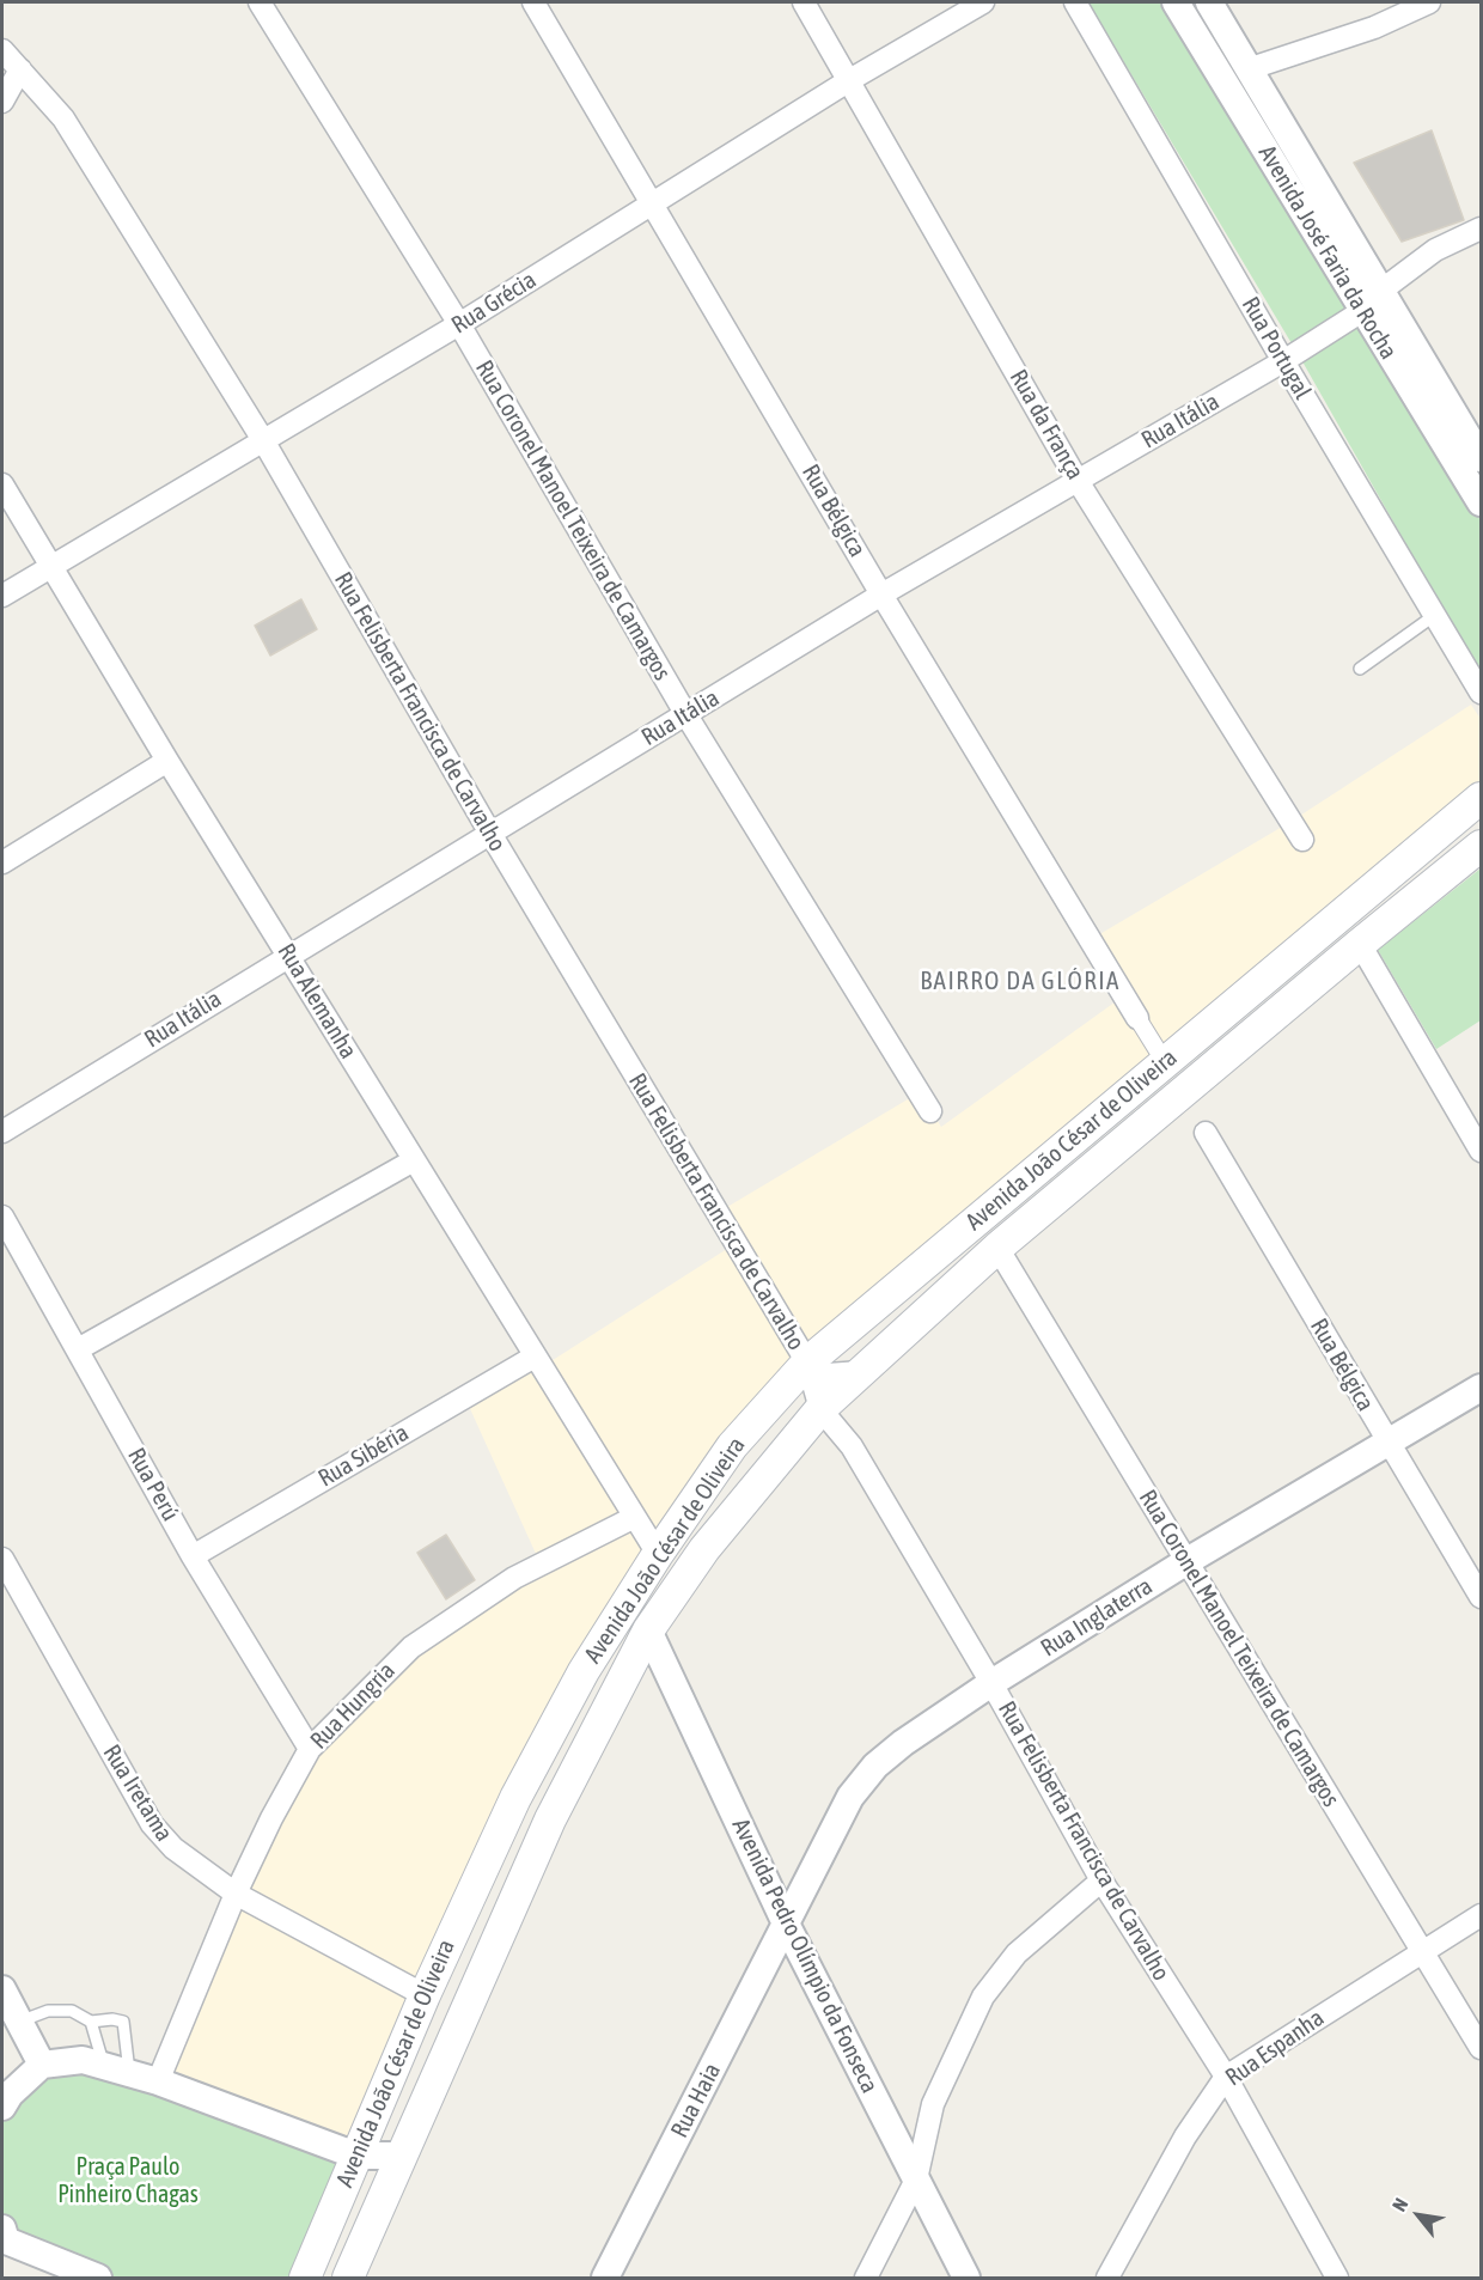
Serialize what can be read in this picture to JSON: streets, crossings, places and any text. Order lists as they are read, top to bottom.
{
  "streets": {
    "main road": ["Avenida João César de Oliveira"],
    "street": [
      "Avenida José Faria da Rocha",
      "Rua Grécia",
      "Rua Portugal",
      "Rua Itália",
      "Rua da França",
      "Rua Bélgica",
      "Rua Coronel Manoel Teixeira de Camargos",
      "Rua Felisberta Francisca de Carvalho",
      "Rua Alemanha",
      "Rua Sibéria",
      "Rua Perú",
      "Rua Inglaterra",
      "Rua Hungria",
      "Rua Iretama",
      "Avenida Pedro Olímpio da Fonseca",
      "Rua Espanha",
      "Rua Haia"
    ]
  },
  "crossings": [
    ["Avenida José Faria da Rocha", "Rua Itália"],
    ["Rua Grécia", "Rua da França"],
    ["Rua Grécia", "Rua Bélgica"],
    ["Rua Grécia", "Rua Coronel Manoel Teixeira de Camargos"],
    ["Rua Grécia", "Rua Felisberta Francisca de Carvalho"],
    ["Rua Grécia", "Rua Alemanha"],
    ["Rua Portugal", "Rua Itália"],
    ["Rua Itália", "Rua da França"],
    ["Rua Itália", "Rua Bélgica"],
    ["Rua Itália", "Rua Coronel Manoel Teixeira de Camargos"],
    ["Rua Itália", "Rua Felisberta Francisca de Carvalho"],
    ["Rua Itália", "Rua Alemanha"],
    ["Rua Bélgica", "Rua Inglaterra"],
    ["Rua Coronel Manoel Teixeira de Camargos", "Avenida João César de Oliveira"],
    ["Rua Coronel Manoel Teixeira de Camargos", "Rua Inglaterra"],
    ["Rua Coronel Manoel Teixeira de Camargos", "Rua Espanha"],
    ["Rua Felisberta Francisca de Carvalho", "Avenida João César de Oliveira"],
    ["Rua Felisberta Francisca de Carvalho", "Rua Inglaterra"],
    ["Rua Felisberta Francisca de Carvalho", "Rua Espanha"],
    ["Rua Alemanha", "Rua Sibéria"],
    ["Rua Alemanha", "Rua Hungria"],
    ["Avenida João César de Oliveira", "Rua Iretama"],
    ["Avenida João César de Oliveira", "Avenida Pedro Olímpio da Fonseca"],
    ["Rua Sibéria", "Rua Perú"],
    ["Rua Perú", "Rua Hungria"],
    ["Rua Inglaterra", "Avenida Pedro Olímpio da Fonseca"],
    ["Rua Inglaterra", "Rua Haia"],
    ["Rua Hungria", "Rua Iretama"],
    ["Avenida Pedro Olímpio da Fonseca", "Rua Haia"]
  ],
  "districts": ["BAIRRO DA GLÓRIA"],
  "parks": ["Praça Paulo Pinheiro Chagas"],
  "north": "top left"
}
